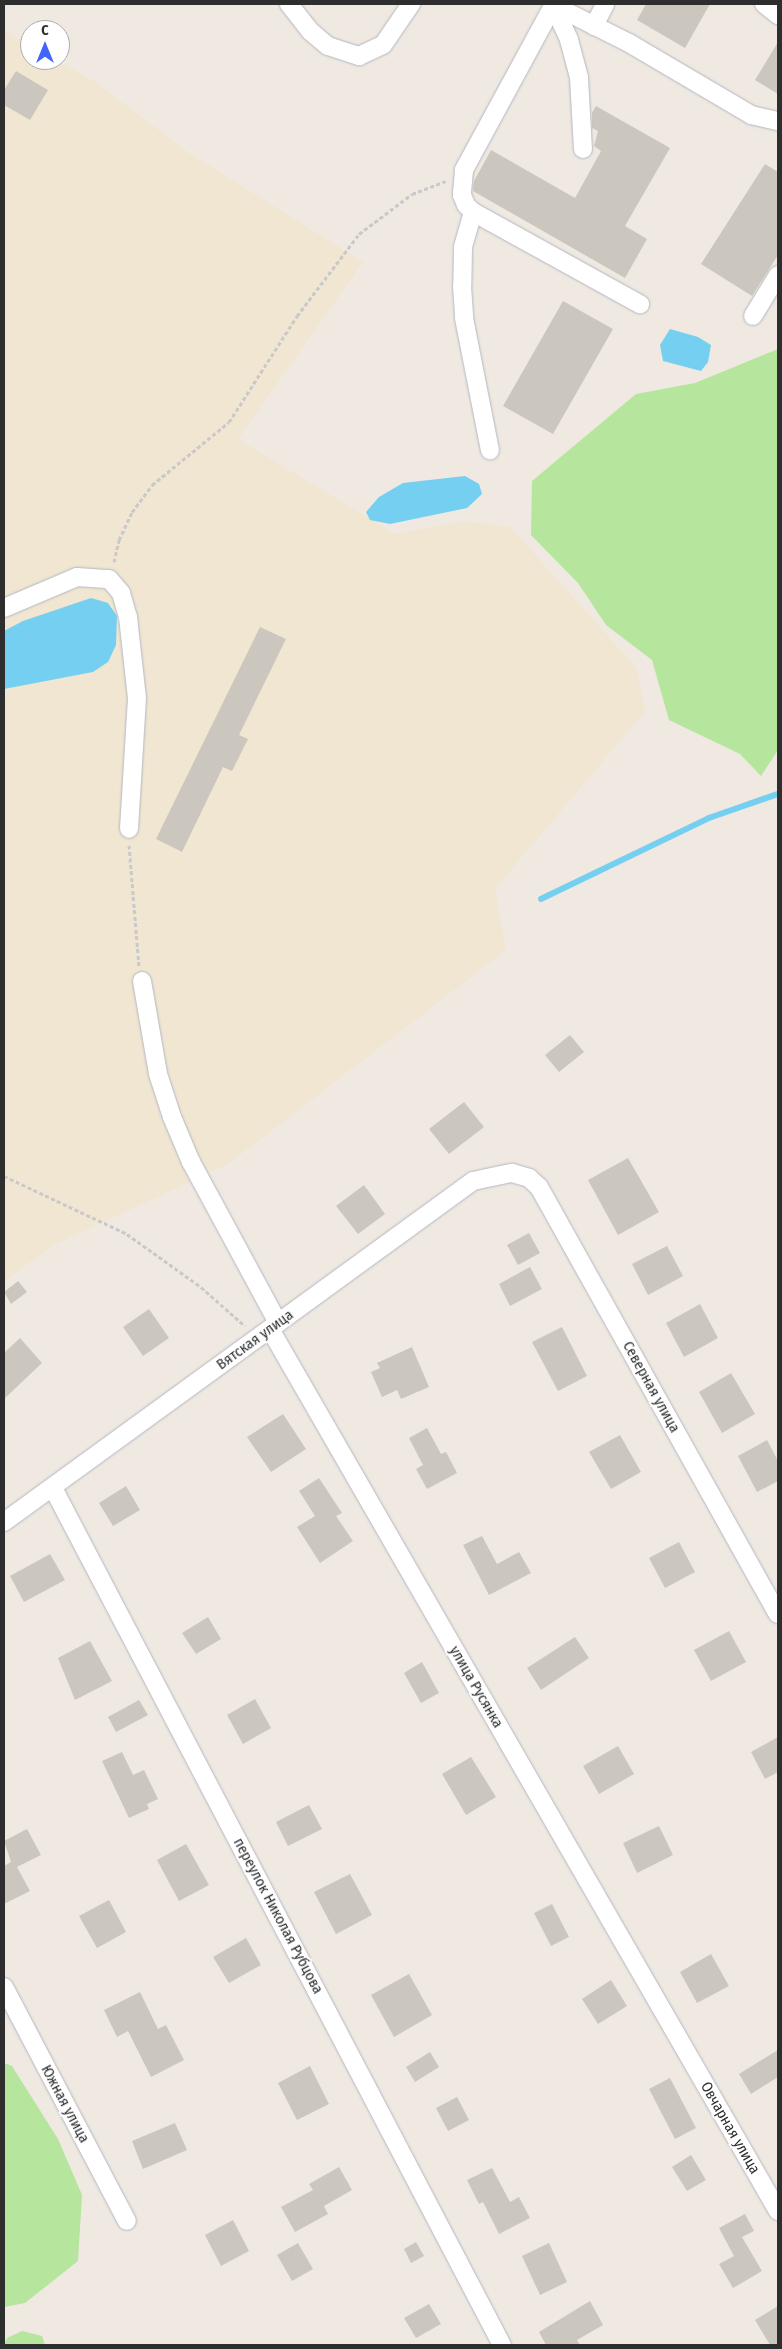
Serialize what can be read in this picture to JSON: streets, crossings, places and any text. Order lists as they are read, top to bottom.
{
  "streets": {
    "street": [
      "Вятская улица",
      "Северная улица",
      "улица Русянка",
      "переулок Николая Рубцова",
      "Южная улица",
      "Овчарная улица"
    ]
  },
  "crossings": [
    ["Вятская улица", "Северная улица"],
    ["Вятская улица", "улица Русянка"],
    ["Вятская улица", "переулок Николая Рубцова"],
    ["улица Русянка", "Овчарная улица"]
  ],
  "north": "top"
}
